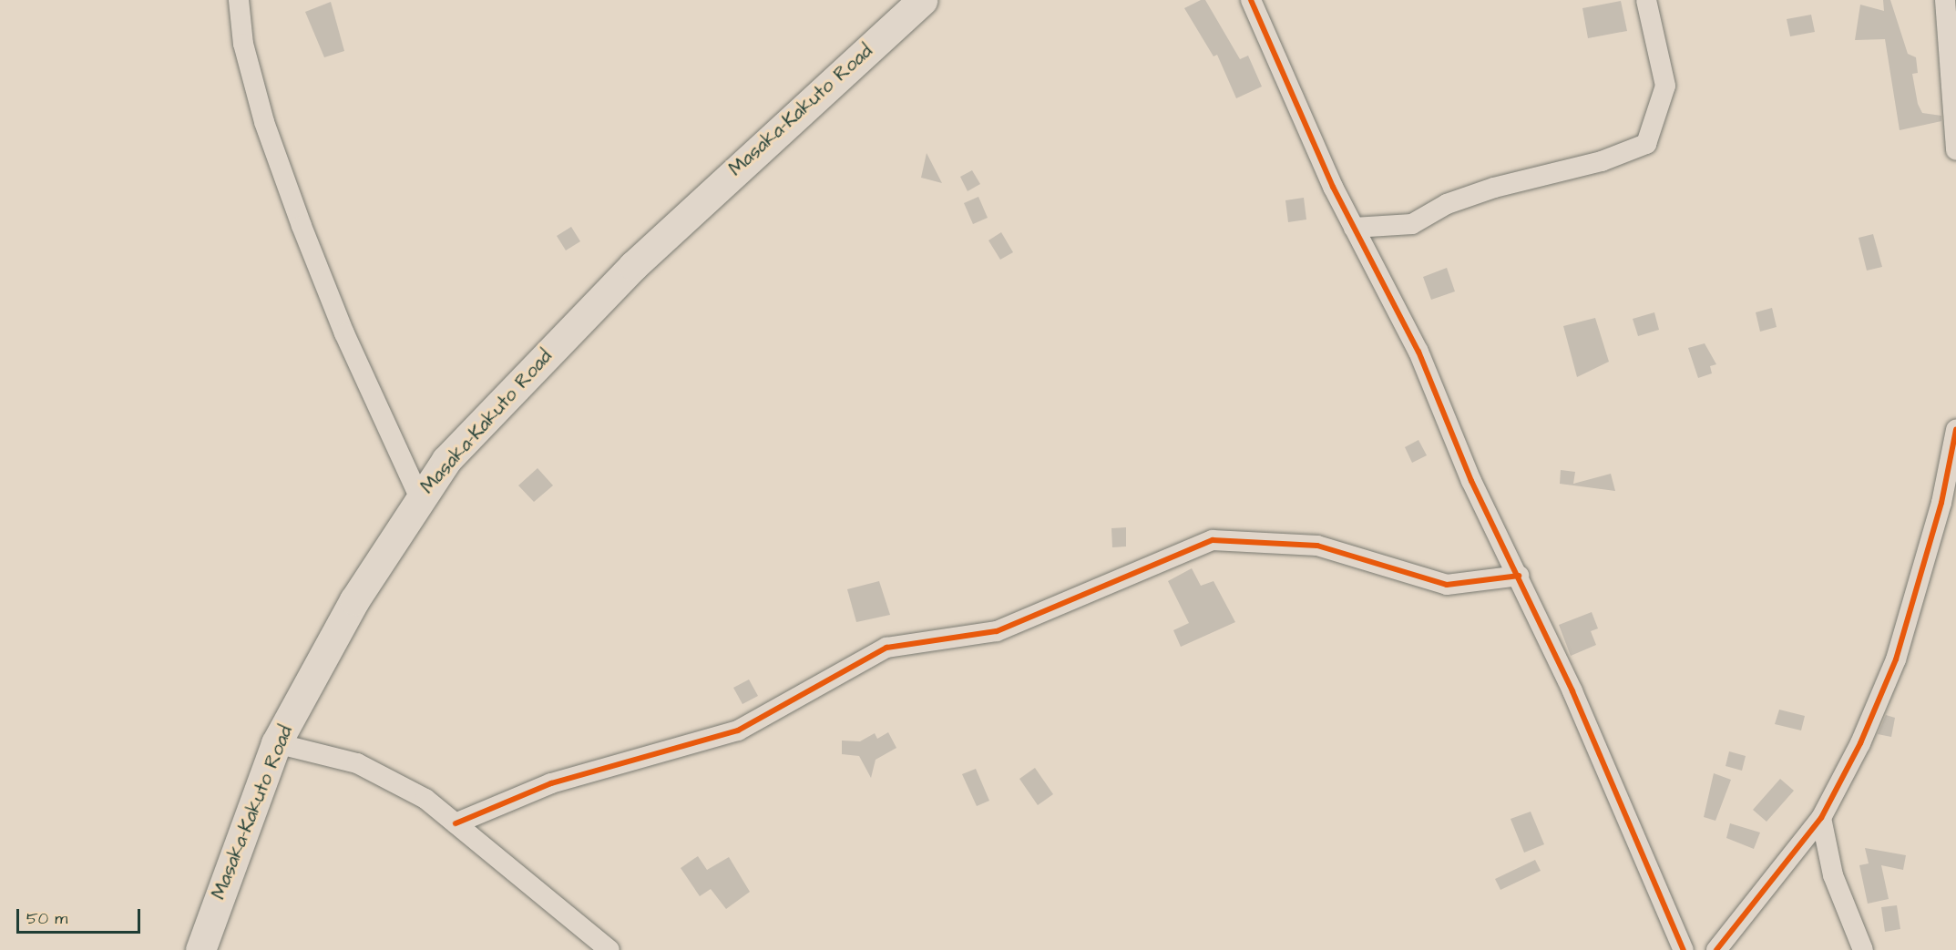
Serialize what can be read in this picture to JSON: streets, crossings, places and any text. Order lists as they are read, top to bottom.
{
  "streets": {
    "highway": ["Masaka-Kakuto Road"]
  },
  "scale_bar": "50 m"
}
